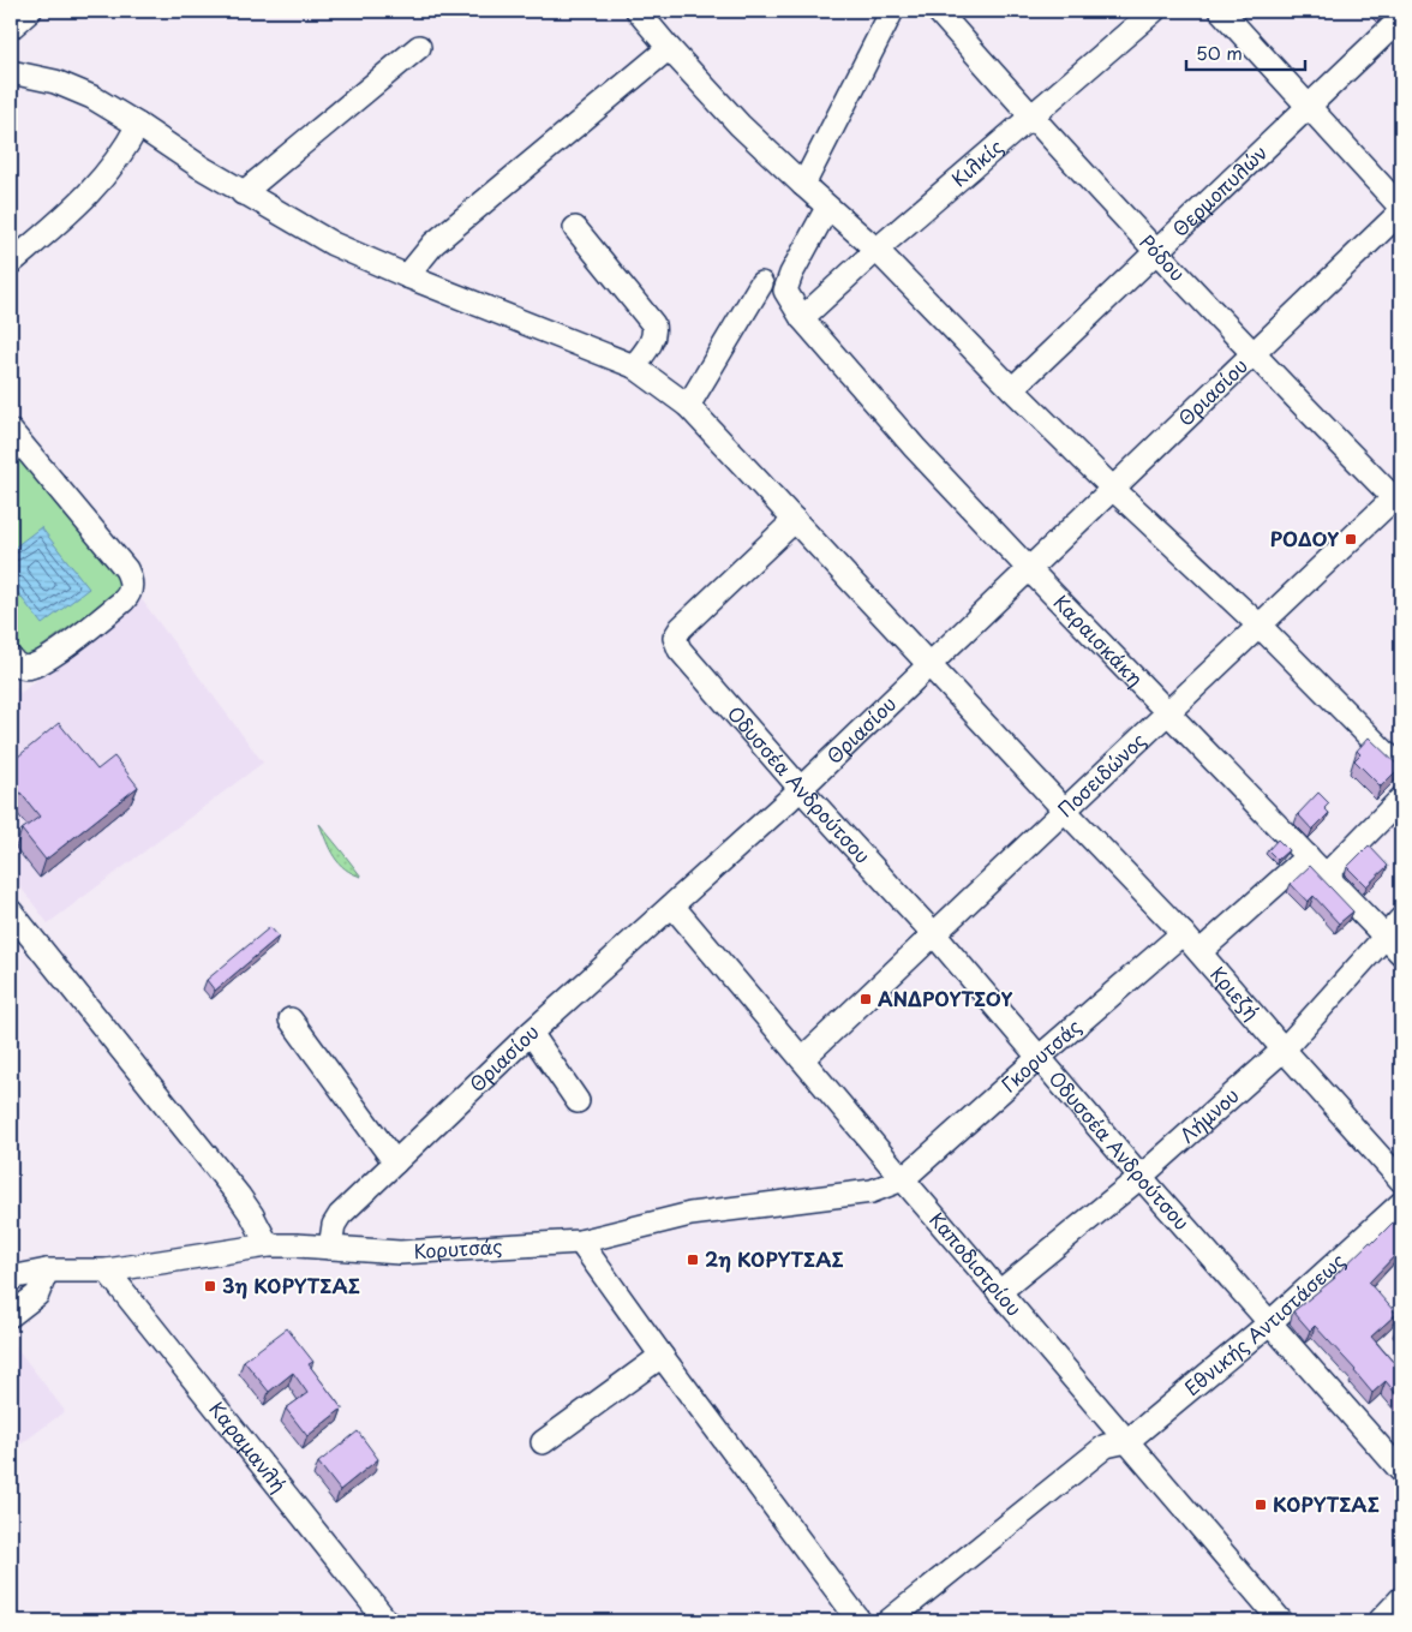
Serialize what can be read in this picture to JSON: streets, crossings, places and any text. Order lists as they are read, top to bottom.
{
  "streets": {
    "street": [
      "Κιλκίς",
      "Θερμοπυλών",
      "Ρόδου",
      "Θριασίου",
      "Καραισκάκη",
      "Ποσειδώνος",
      "Οδυσσέα Ανδρούτσου",
      "Κριεζή",
      "Γκορυτσάς",
      "Λήμνου",
      "Κορυτσάς",
      "Καποδιστρίου",
      "Εθνικής Αντιστάσεως",
      "Καραμανλή"
    ]
  },
  "crossings": [
    ["Κιλκίς", "Ρόδου"],
    ["Κιλκίς", "Καραισκάκη"],
    ["Θερμοπυλών", "Ρόδου"],
    ["Ρόδου", "Θριασίου"],
    ["Ρόδου", "Ποσειδώνος"],
    ["Θριασίου", "Καραισκάκη"],
    ["Θριασίου", "Οδυσσέα Ανδρούτσου"],
    ["Θριασίου", "Κριεζή"],
    ["Θριασίου", "Κορυτσάς"],
    ["Θριασίου", "Καποδιστρίου"],
    ["Καραισκάκη", "Ποσειδώνος"],
    ["Καραισκάκη", "Λήμνου"],
    ["Ποσειδώνος", "Οδυσσέα Ανδρούτσου"],
    ["Ποσειδώνος", "Κριεζή"],
    ["Ποσειδώνος", "Καποδιστρίου"],
    ["Οδυσσέα Ανδρούτσου", "Κριεζή"],
    ["Οδυσσέα Ανδρούτσου", "Γκορυτσάς"],
    ["Οδυσσέα Ανδρούτσου", "Λήμνου"],
    ["Οδυσσέα Ανδρούτσου", "Εθνικής Αντιστάσεως"],
    ["Κριεζή", "Γκορυτσάς"],
    ["Κριεζή", "Λήμνου"],
    ["Γκορυτσάς", "Κορυτσάς"],
    ["Γκορυτσάς", "Καποδιστρίου"],
    ["Λήμνου", "Καποδιστρίου"],
    ["Κορυτσάς", "Καποδιστρίου"],
    ["Κορυτσάς", "Καραμανλή"],
    ["Καποδιστρίου", "Εθνικής Αντιστάσεως"]
  ],
  "places": {
    "transit": [
      "ΡΟΔΟΥ",
      "ΑΝΔΡΟΥΤΣΟΥ",
      "2η ΚΟΡΥΤΣΑΣ",
      "3η ΚΟΡΥΤΣΑΣ",
      "ΚΟΡΥΤΣΑΣ"
    ]
  },
  "scale_bar": "50 m"
}
